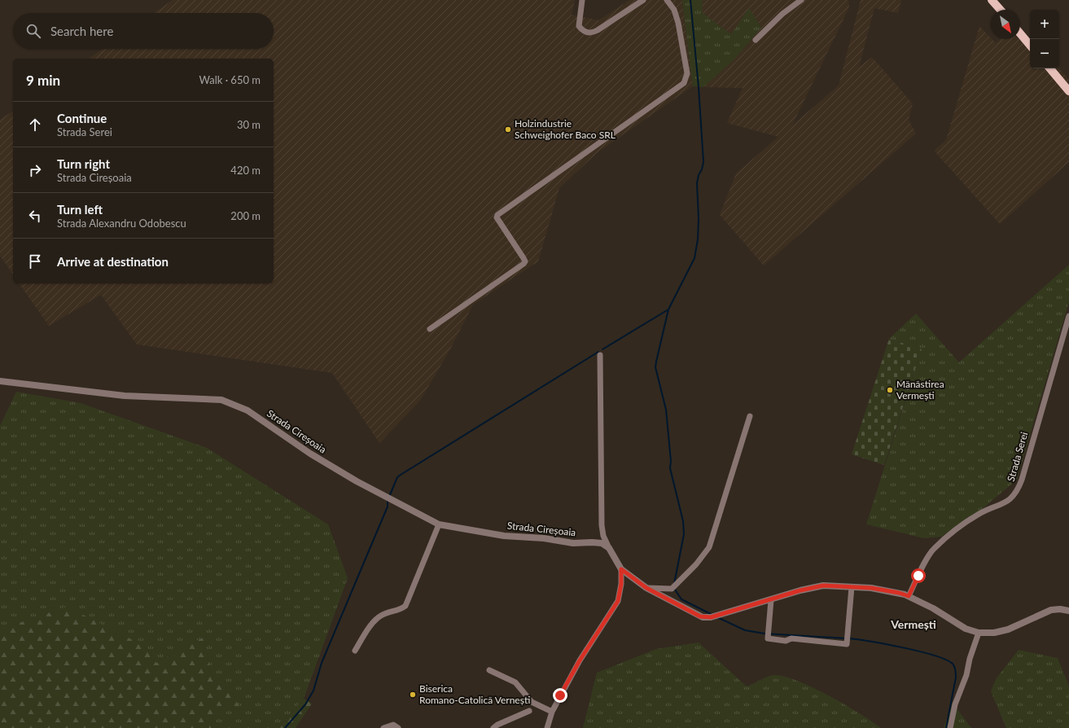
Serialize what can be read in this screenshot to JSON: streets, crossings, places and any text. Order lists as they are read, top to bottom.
{
  "streets": {
    "street": ["Strada Cireșoaia", "Strada Serei"]
  },
  "districts": ["Vermești"],
  "places": ["Holzindustrie Schweighofer Baco SRL", "Mănăstirea Vermești", "Biserica Romano-Catolică Vernești"],
  "north": "bottom right",
  "page": {
    "map_buttons": ["+", "−"],
    "search": "Search here",
    "heading": ["9 min", "Walk · 650 m"],
    "list": [
      ["Continue", "Strada Serei", "30 m"],
      ["Turn right", "Strada Cireșoaia", "420 m"],
      ["Turn left", "Strada Alexandru Odobescu", "200 m"],
      "Arrive at destination"
    ]
  }
}
